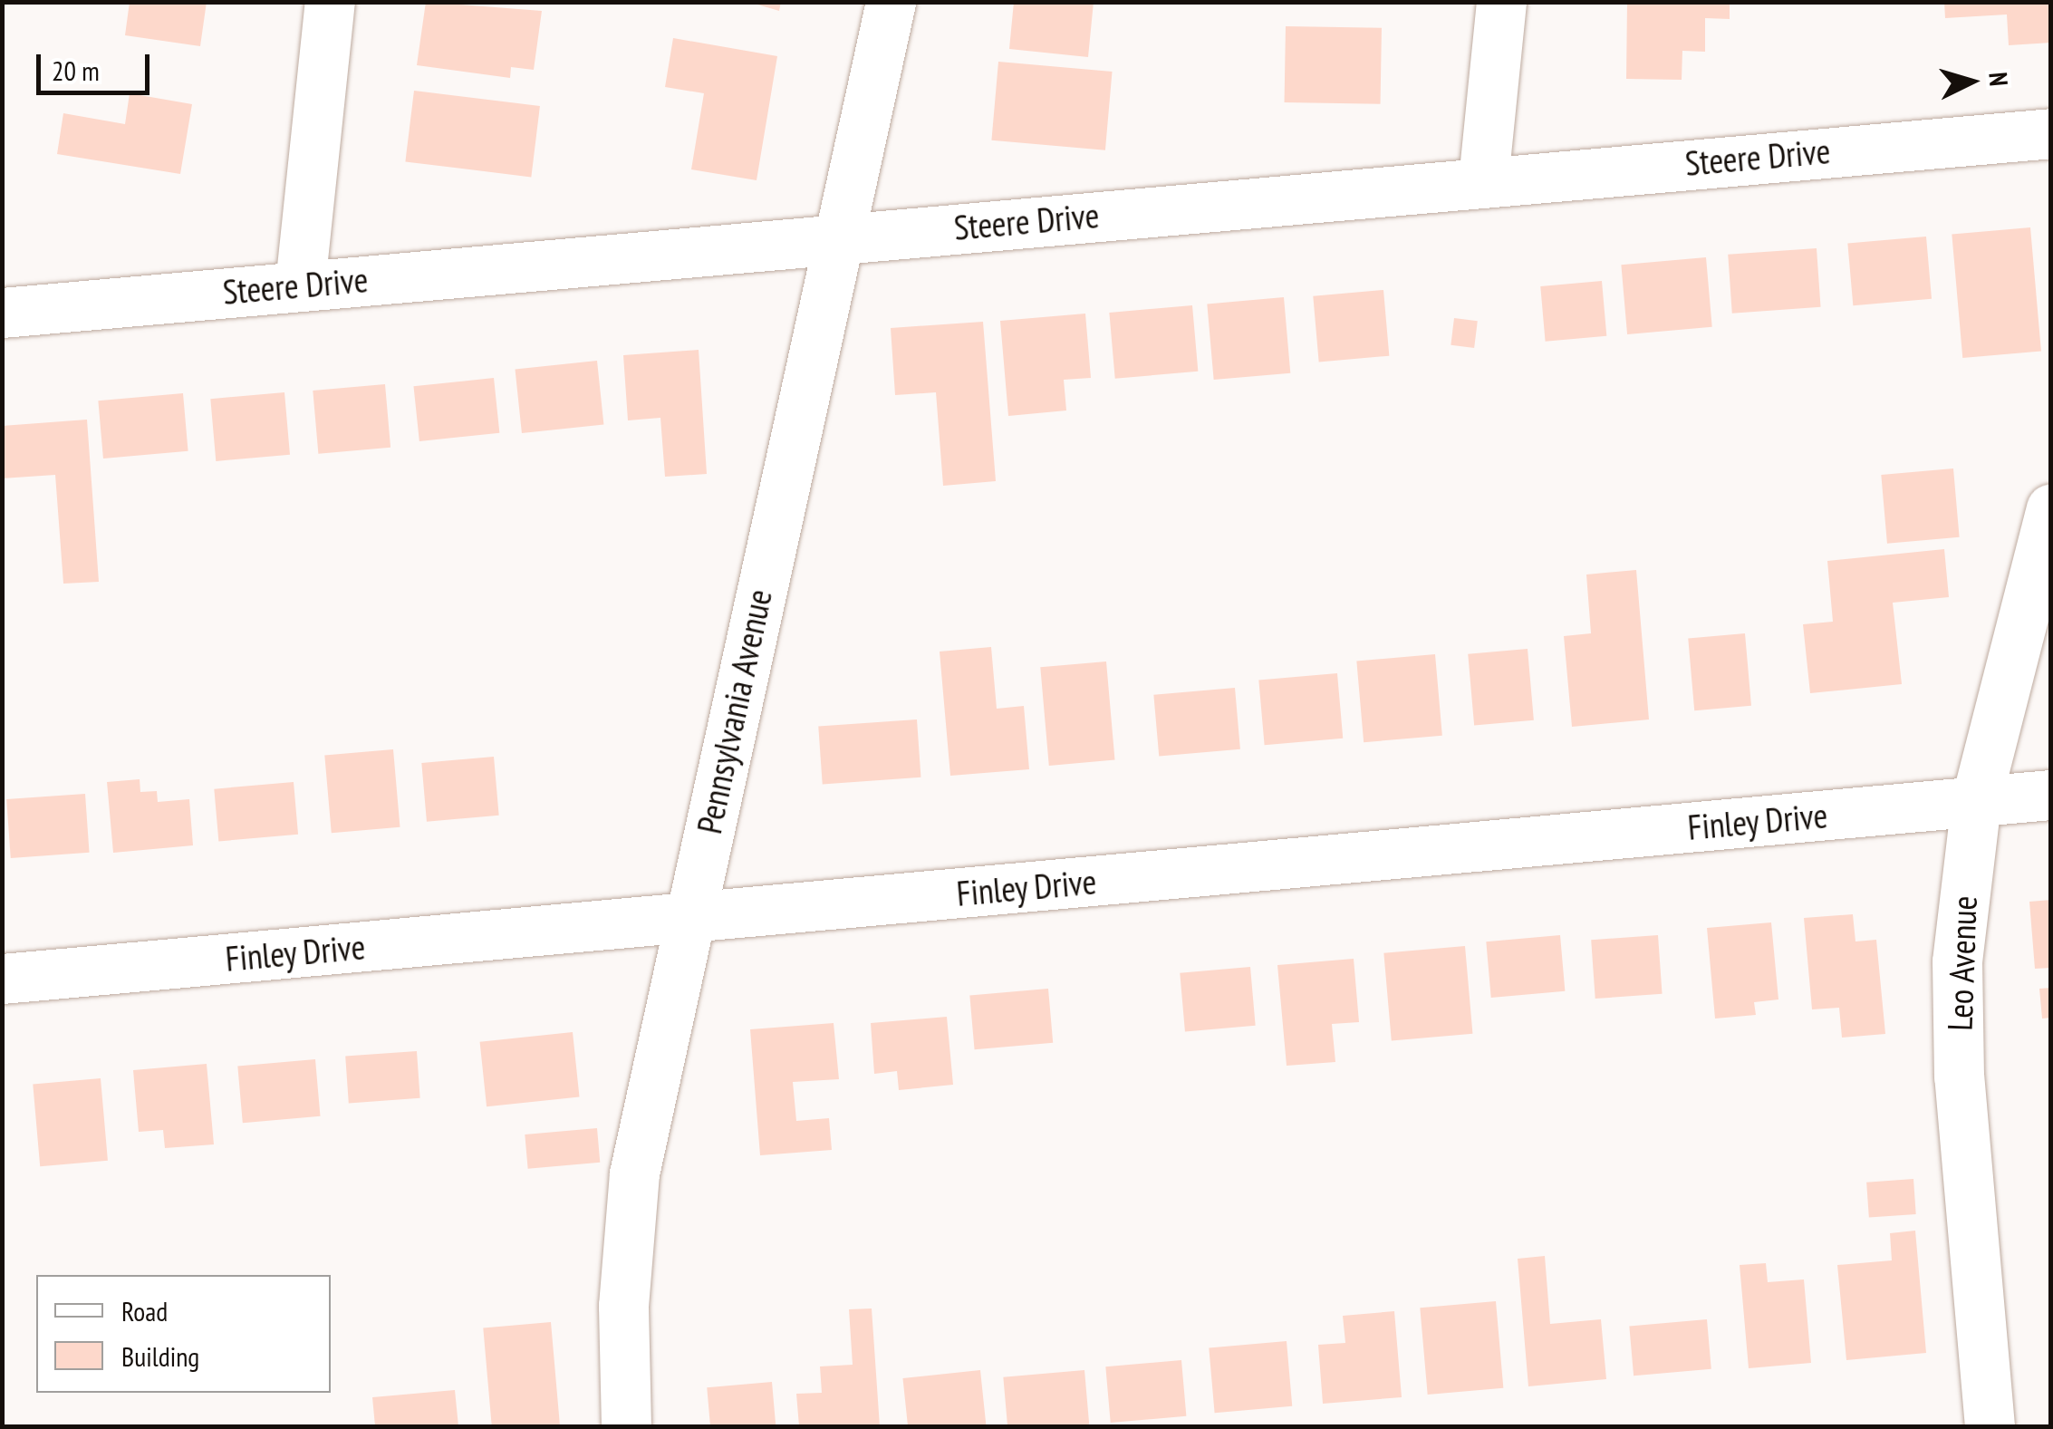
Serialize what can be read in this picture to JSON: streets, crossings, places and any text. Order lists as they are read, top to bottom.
{
  "streets": {
    "street": [
      "Steere Drive",
      "Pennsylvania Avenue",
      "Finley Drive",
      "Leo Avenue"
    ]
  },
  "crossings": [
    ["Steere Drive", "Pennsylvania Avenue"],
    ["Pennsylvania Avenue", "Finley Drive"],
    ["Finley Drive", "Leo Avenue"]
  ],
  "legend": ["Road", "Building"],
  "scale_bar": "20 m",
  "north": "right"
}
